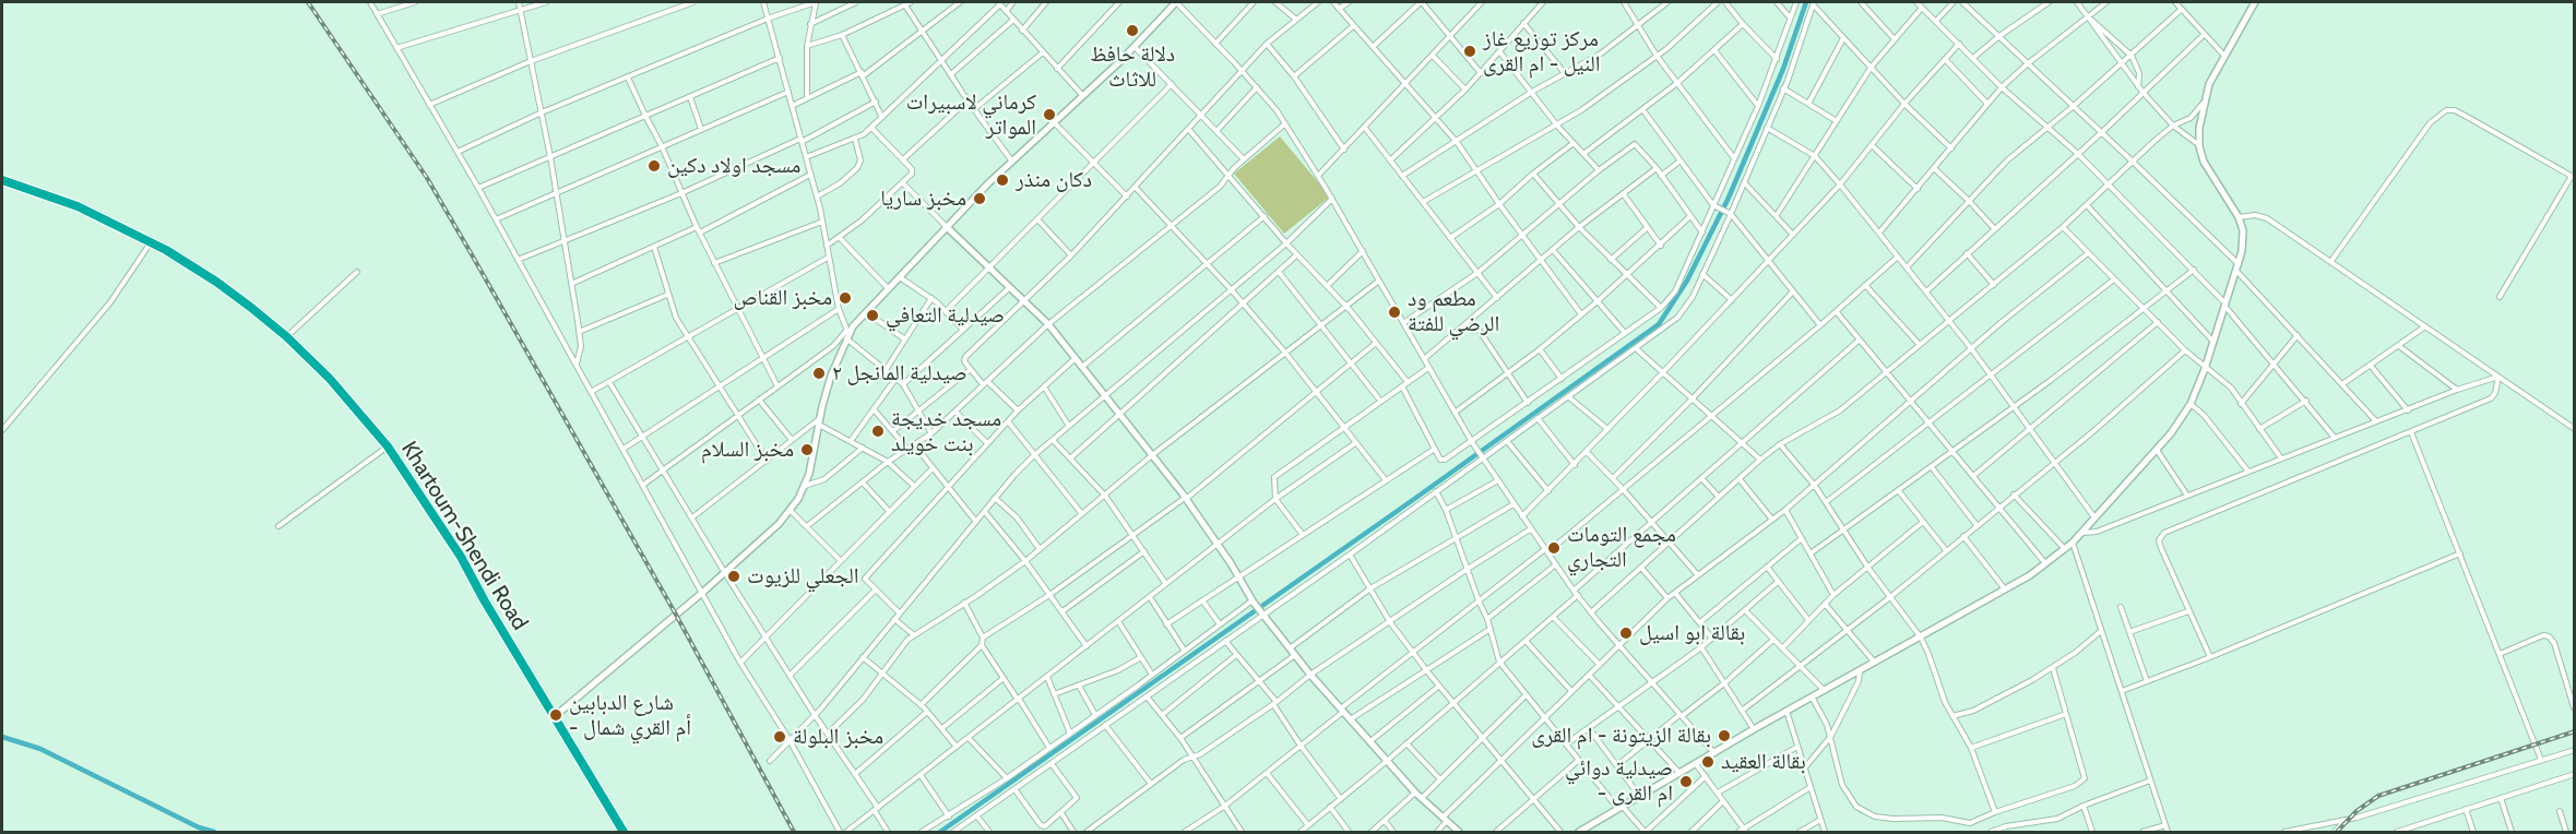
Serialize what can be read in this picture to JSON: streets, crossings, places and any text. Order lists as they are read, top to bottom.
{
  "streets": {
    "highway": ["Khartoum-Shendi Road"]
  },
  "places": [
    "دلالة حافظ للاثاث",
    "مركز توزيع غاز النيل - ام القرى",
    "كرماني لاسبيرات المواتر",
    "مسجد اولاد دكين",
    "دكان منذر",
    "مخبز ساريا",
    "مخبز القناص",
    "مطعم ود الرضي للفتة",
    "صيدلية التعافي",
    "صيدلية المانجل ٢",
    "مسجد خديجة بنت خويلد",
    "مخبز السلام",
    "مجمع التومات التجاري",
    "الجعلي للزيوت",
    "بقالة ابو اسيل",
    "شارع الدبابين - أم القري شمال",
    "بقالة الزيتونة - ام القرى",
    "مخبز البلولة",
    "بقالة العقيد",
    "صيدلية دوائي - ام القرى"
  ]
}
